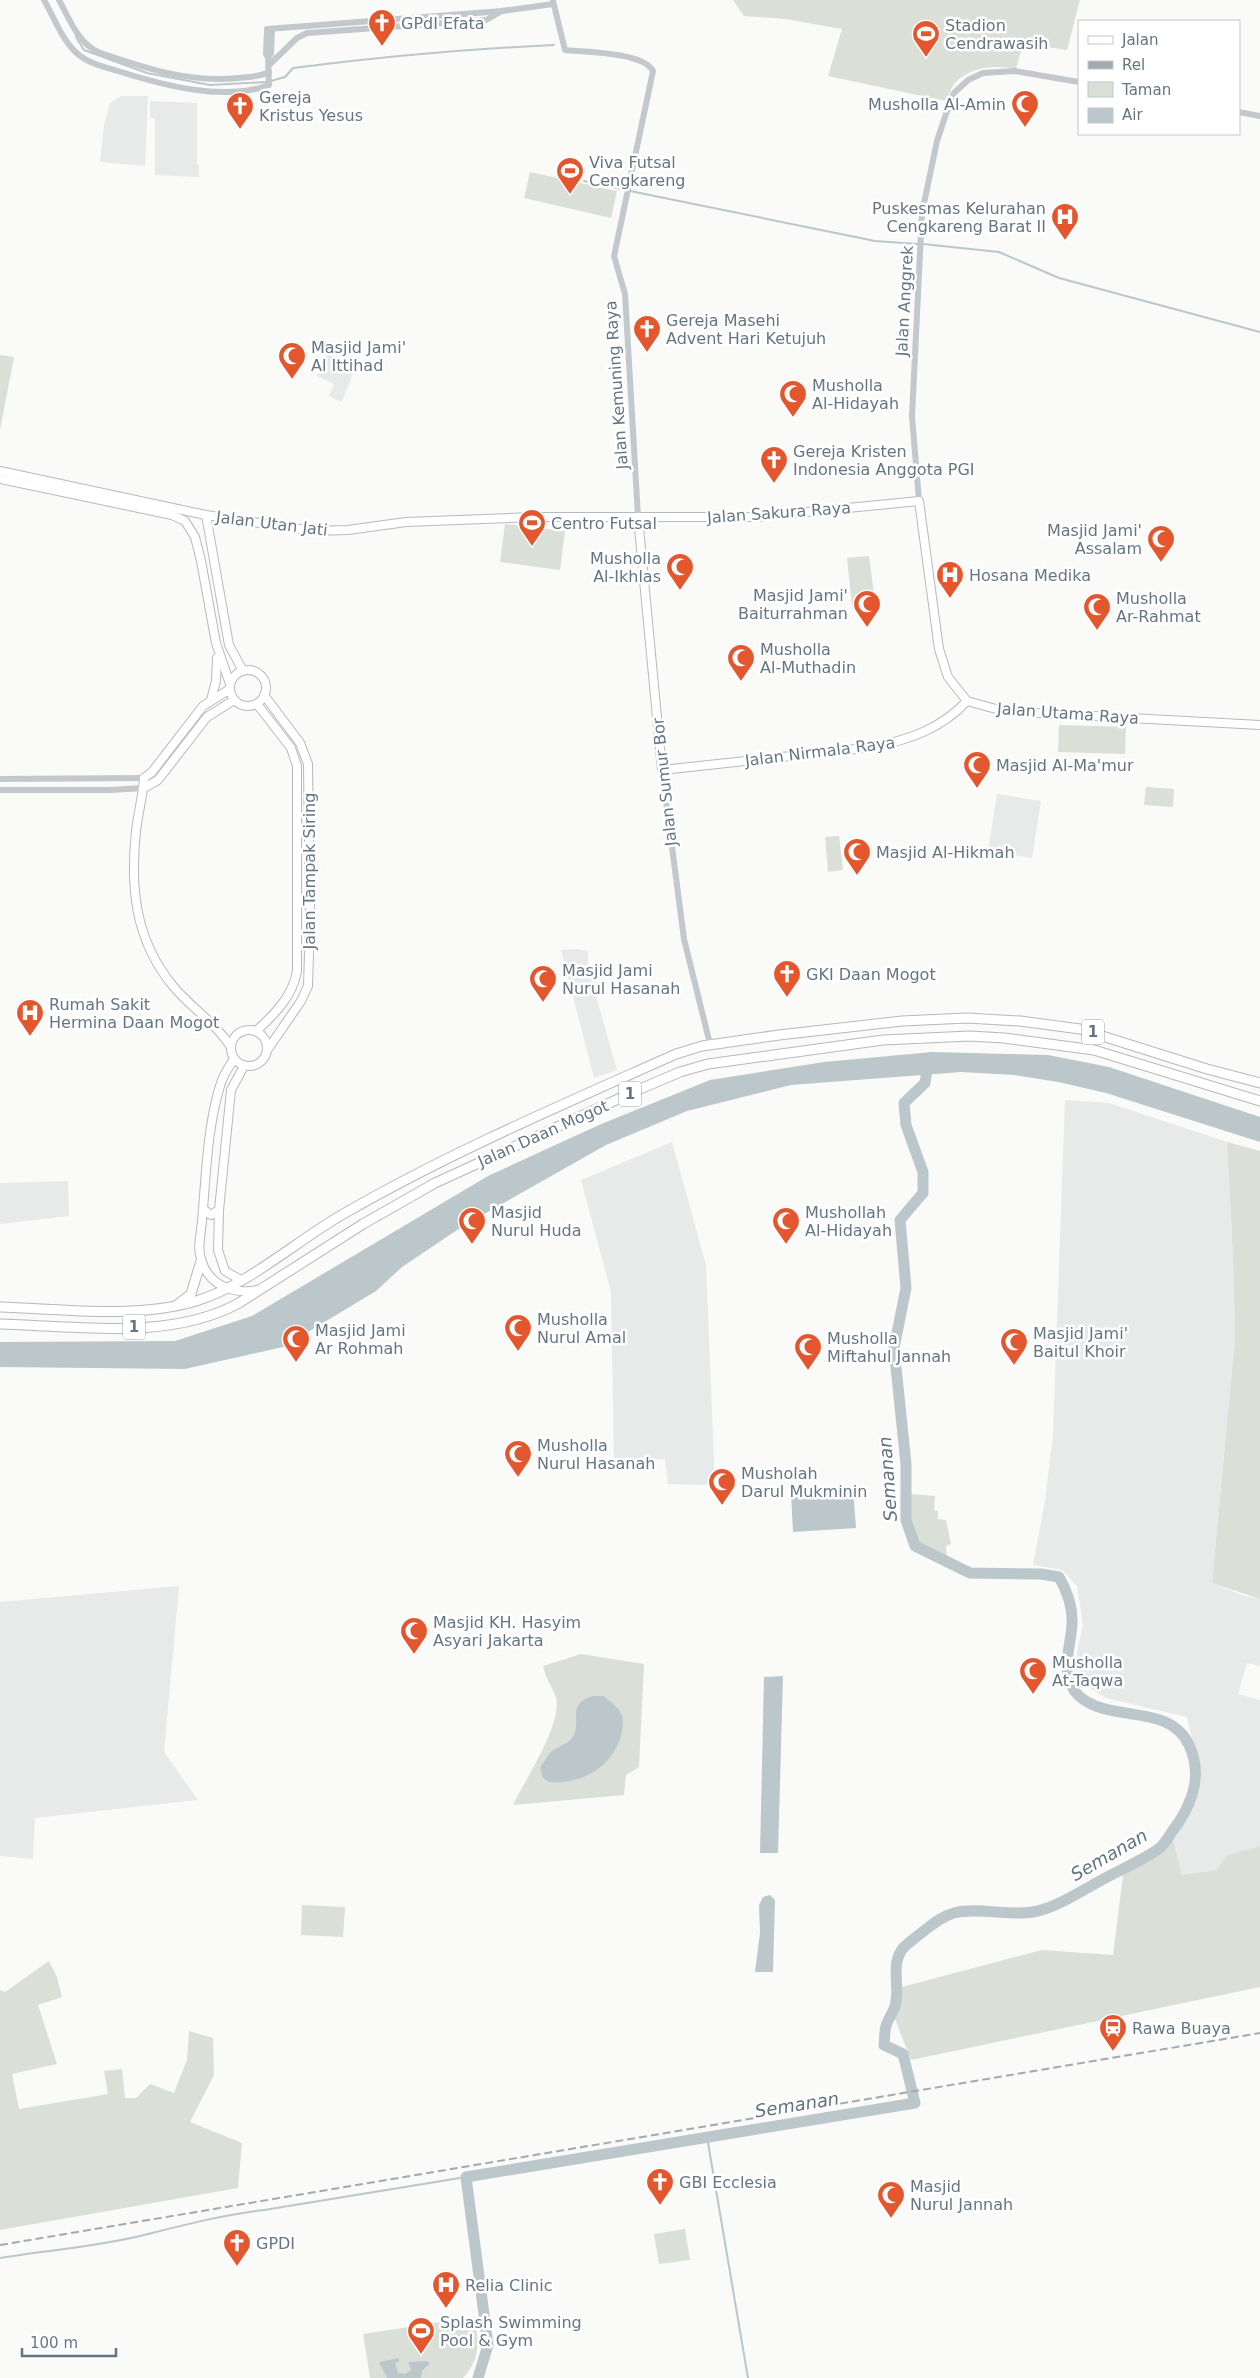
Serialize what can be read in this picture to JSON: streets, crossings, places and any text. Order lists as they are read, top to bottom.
{
  "streets": {
    "highway": ["1", "Jalan Daan Mogot"],
    "main road": [
      "Jalan Sakura Raya",
      "Jalan Utan Jati",
      "Jalan Utama Raya",
      "Jalan Nirmala Raya",
      "Jalan Sumur Bor",
      "Jalan Tampak Siring"
    ],
    "street": ["Jalan Anggrek", "Jalan Kemuning Raya"]
  },
  "crossings": [
    ["Jalan Anggrek", "Jalan Sakura Raya"],
    ["Jalan Kemuning Raya", "Jalan Sakura Raya"],
    ["Jalan Kemuning Raya", "Jalan Utan Jati"],
    ["Jalan Kemuning Raya", "Jalan Sumur Bor"],
    ["Jalan Sakura Raya", "Jalan Utan Jati"],
    ["Jalan Sakura Raya", "Jalan Sumur Bor"],
    ["Jalan Utan Jati", "Jalan Sumur Bor"],
    ["Jalan Utama Raya", "Jalan Nirmala Raya"],
    ["Jalan Nirmala Raya", "Jalan Sumur Bor"],
    ["Jalan Sumur Bor", "Jalan Daan Mogot"]
  ],
  "water": ["Semanan"],
  "places": {
    "church": [
      "GPdI Efata",
      "Gereja Kristus Yesus",
      "Gereja Masehi Advent Hari Ketujuh",
      "Gereja Kristen Indonesia Anggota PGI",
      "GKI Daan Mogot",
      "GBI Ecclesia",
      "GPDI"
    ],
    "sports": [
      "Stadion Cendrawasih",
      "Viva Futsal Cengkareng",
      "Centro Futsal",
      "Splash Swimming Pool & Gym"
    ],
    "mosque": [
      "Musholla Al-Amin",
      "Masjid Jami' Al Ittihad",
      "Musholla Al-Hidayah",
      "Masjid Jami' Assalam",
      "Musholla Al-Ikhlas",
      "Masjid Jami' Baiturrahman",
      "Musholla Ar-Rahmat",
      "Musholla Al-Muthadin",
      "Masjid Al-Ma'mur",
      "Masjid Al-Hikmah",
      "Masjid Jami Nurul Hasanah",
      "Masjid Nurul Huda",
      "Mushollah Al-Hidayah",
      "Musholla Nurul Amal",
      "Masjid Jami Ar Rohmah",
      "Masjid Jami' Baitul Khoir",
      "Musholla Miftahul Jannah",
      "Musholla Nurul Hasanah",
      "Musholah Darul Mukminin",
      "Masjid KH. Hasyim Asyari Jakarta",
      "Musholla At-Taqwa",
      "Masjid Nurul Jannah"
    ],
    "hospital": [
      "Puskesmas Kelurahan Cengkareng Barat II",
      "Hosana Medika",
      "Rumah Sakit Hermina Daan Mogot",
      "Relia Clinic"
    ],
    "station": ["Rawa Buaya"]
  },
  "legend": [
    "Jalan",
    "Rel",
    "Taman",
    "Air"
  ],
  "scale_bar": "100 m"
}
